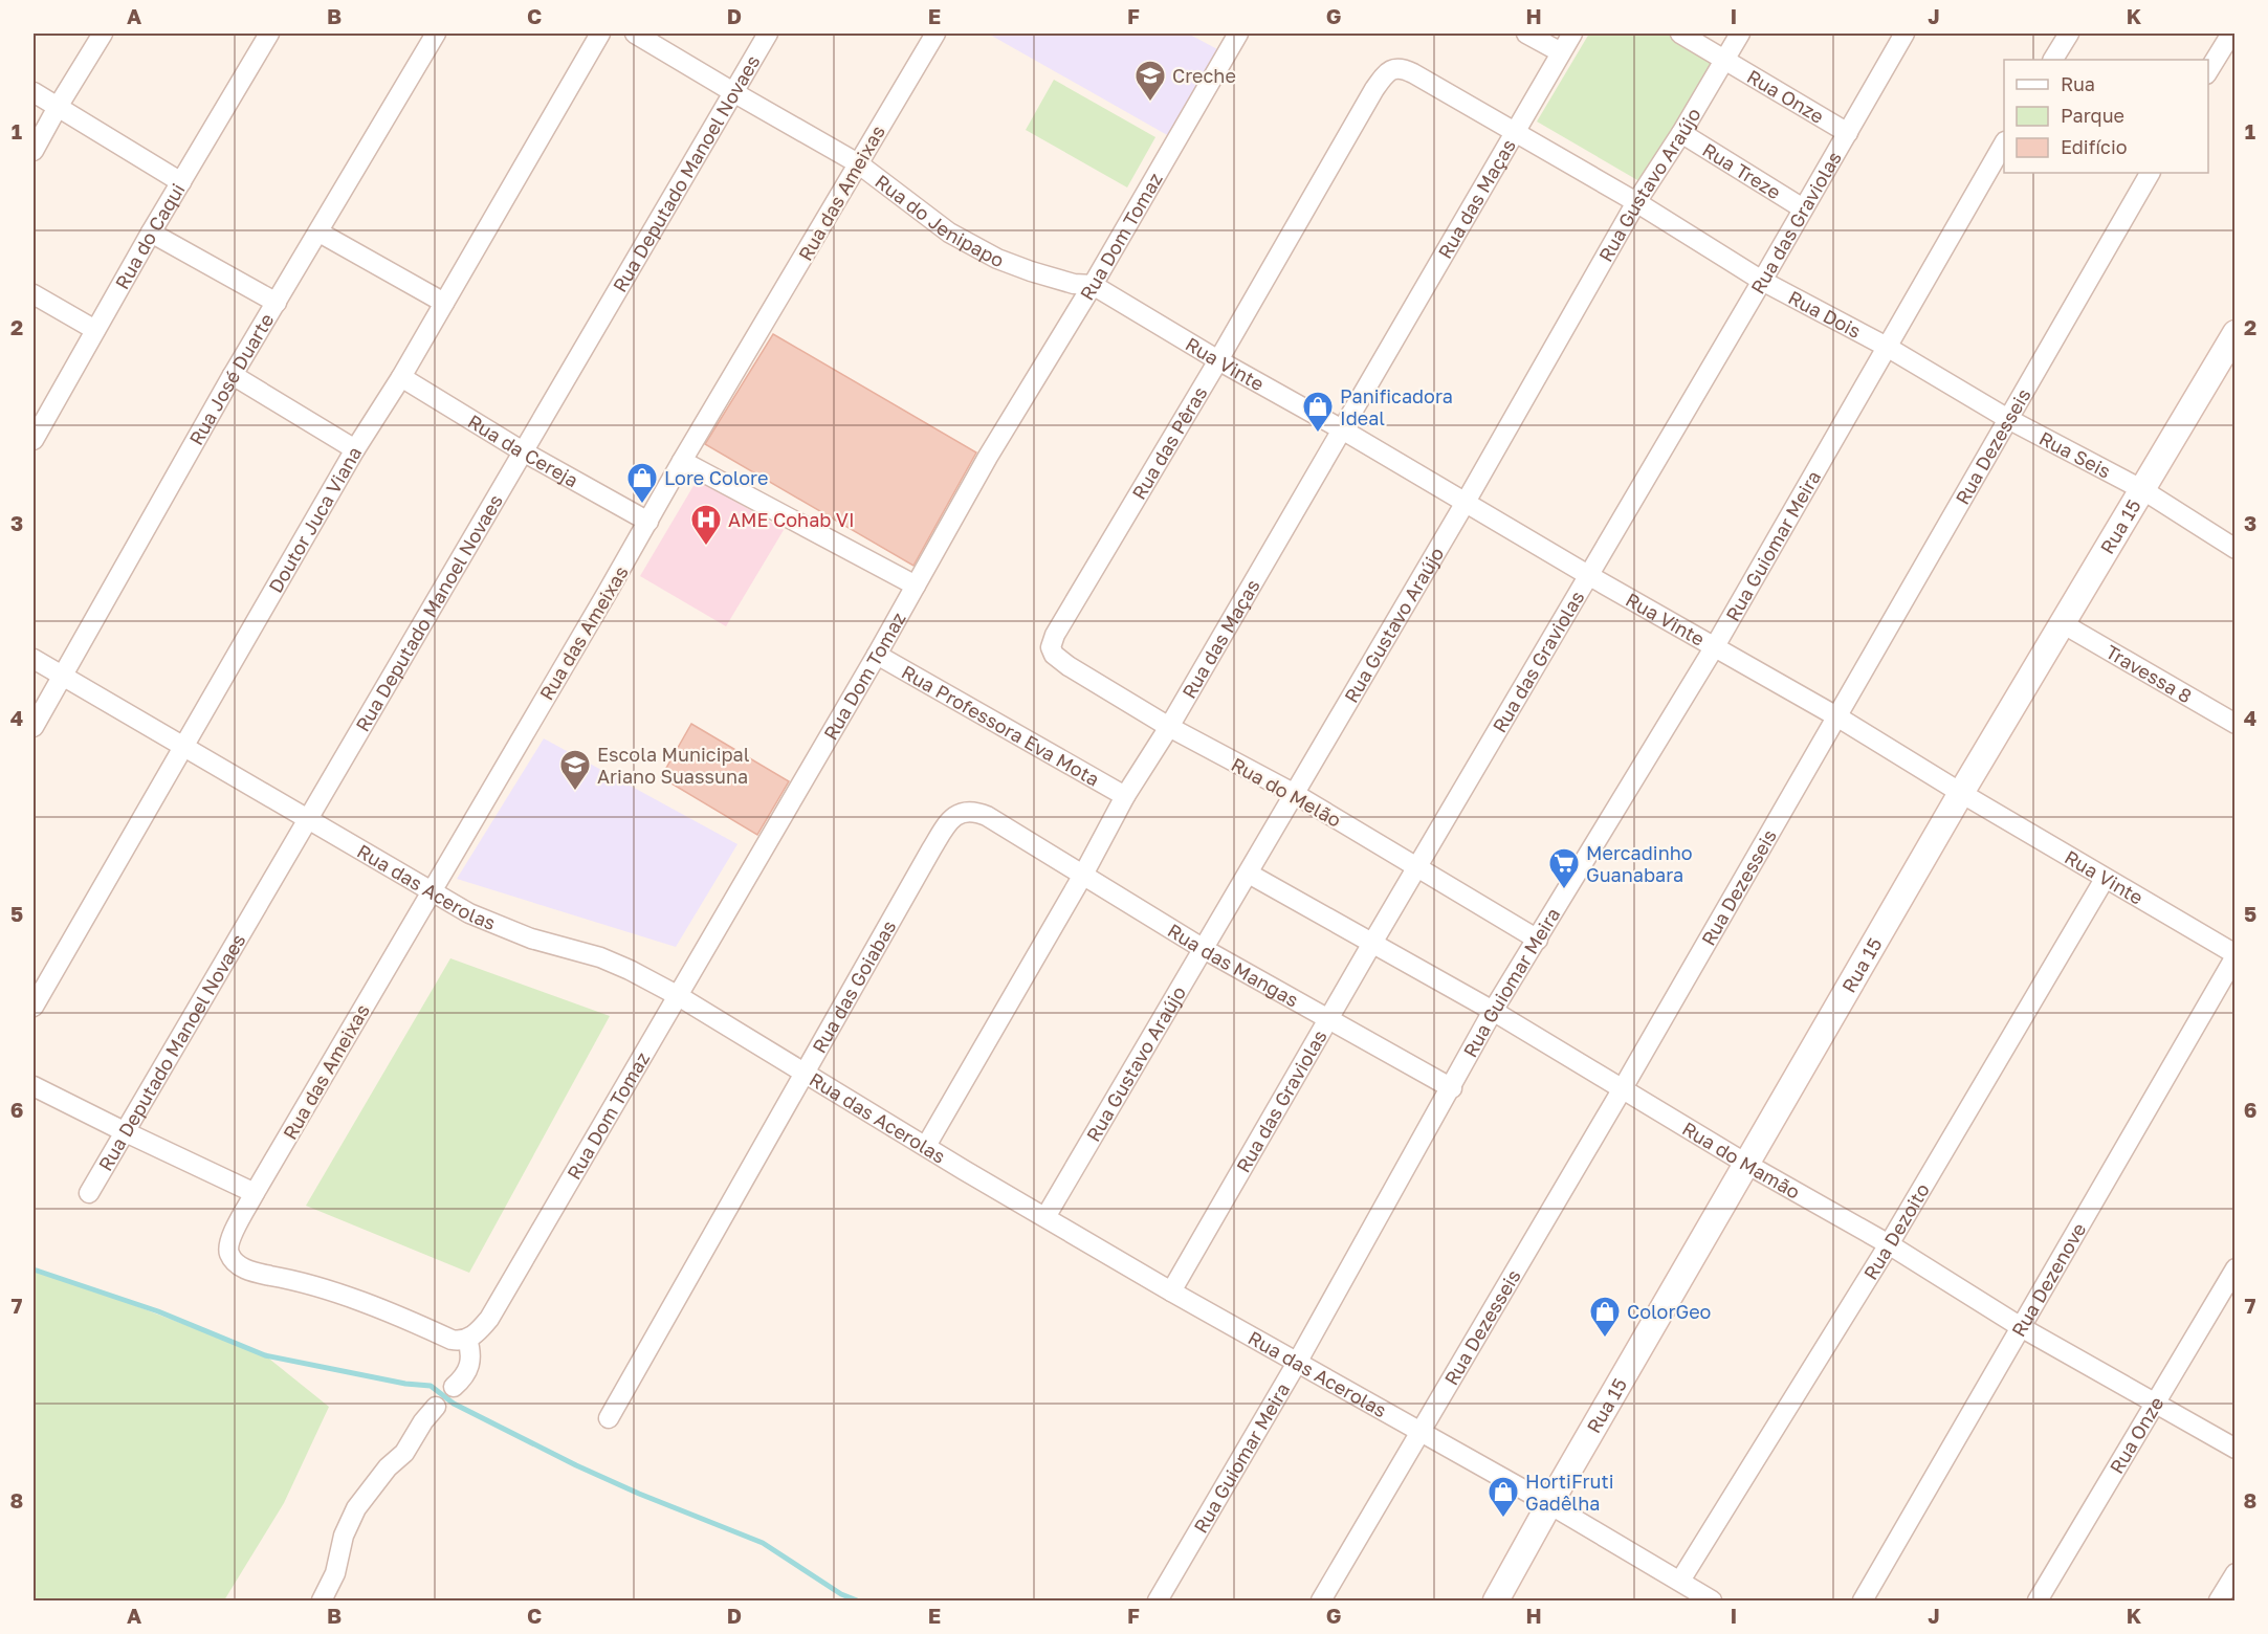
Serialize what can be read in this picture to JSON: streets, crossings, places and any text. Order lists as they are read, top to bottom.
{
  "streets": {
    "main road": ["Rua 15"],
    "street": [
      "Rua Onze",
      "Rua Treze",
      "Rua Deputado Manoel Novaes",
      "Rua Gustavo Araújo",
      "Rua das Ameixas",
      "Rua das Maças",
      "Rua do Jenipapo",
      "Rua das Graviolas",
      "Rua do Caqui",
      "Rua Dom Tomaz",
      "Rua Dois",
      "Rua Vinte",
      "Rua José Duarte",
      "Rua das Pêras",
      "Rua Dezesseis",
      "Rua da Cereja",
      "Rua Seis",
      "Doutor Juca Viana",
      "Rua Guiomar Meira",
      "Travessa 8",
      "Rua Professora Eva Mota",
      "Rua do Melão",
      "Rua das Acerolas",
      "Rua das Mangas",
      "Rua das Goiabas",
      "Rua do Mamão",
      "Rua Dezoito",
      "Rua Dezenove"
    ]
  },
  "crossings": [
    ["Rua Onze", "Rua Gustavo Araújo"],
    ["Rua Onze", "Rua das Graviolas"],
    ["Rua Onze", "Rua do Mamão"],
    ["Rua Treze", "Rua Gustavo Araújo"],
    ["Rua Treze", "Rua das Graviolas"],
    ["Rua Deputado Manoel Novaes", "Rua do Jenipapo"],
    ["Rua Deputado Manoel Novaes", "Rua da Cereja"],
    ["Rua Deputado Manoel Novaes", "Rua das Acerolas"],
    ["Rua Gustavo Araújo", "Rua Dois"],
    ["Rua Gustavo Araújo", "Rua Vinte"],
    ["Rua Gustavo Araújo", "Rua do Melão"],
    ["Rua Gustavo Araújo", "Rua das Acerolas"],
    ["Rua Gustavo Araújo", "Rua das Mangas"],
    ["Rua Gustavo Araújo", "Rua do Mamão"],
    ["Rua das Ameixas", "Rua do Jenipapo"],
    ["Rua das Ameixas", "Rua Dom Tomaz"],
    ["Rua das Ameixas", "Rua da Cereja"],
    ["Rua das Ameixas", "Rua das Acerolas"],
    ["Rua das Maças", "Rua Dois"],
    ["Rua das Maças", "Rua Vinte"],
    ["Rua das Maças", "Rua das Pêras"],
    ["Rua das Maças", "Rua Professora Eva Mota"],
    ["Rua das Maças", "Rua do Melão"],
    ["Rua das Maças", "Rua das Acerolas"],
    ["Rua das Maças", "Rua das Mangas"],
    ["Rua das Maças", "Rua das Goiabas"],
    ["Rua do Jenipapo", "Rua Dom Tomaz"],
    ["Rua do Jenipapo", "Rua Vinte"],
    ["Rua das Graviolas", "Rua Dois"],
    ["Rua das Graviolas", "Rua Vinte"],
    ["Rua das Graviolas", "Rua do Melão"],
    ["Rua das Graviolas", "Rua das Acerolas"],
    ["Rua das Graviolas", "Rua das Mangas"],
    ["Rua das Graviolas", "Rua do Mamão"],
    ["Rua Dom Tomaz", "Rua Vinte"],
    ["Rua Dom Tomaz", "Rua Professora Eva Mota"],
    ["Rua Dom Tomaz", "Rua das Acerolas"],
    ["Rua Dois", "Rua das Pêras"],
    ["Rua Dois", "Rua Dezesseis"],
    ["Rua Dois", "Rua Seis"],
    ["Rua Dois", "Rua Guiomar Meira"],
    ["Rua Vinte", "Rua das Pêras"],
    ["Rua Vinte", "Rua Dezesseis"],
    ["Rua Vinte", "Rua 15"],
    ["Rua Vinte", "Rua Guiomar Meira"],
    ["Rua Vinte", "Rua Dezoito"],
    ["Rua Vinte", "Rua Dezenove"],
    ["Rua José Duarte", "Rua das Acerolas"],
    ["Rua das Pêras", "Rua do Melão"],
    ["Rua Dezesseis", "Rua Seis"],
    ["Rua Dezesseis", "Rua das Acerolas"],
    ["Rua Dezesseis", "Rua do Mamão"],
    ["Rua da Cereja", "Doutor Juca Viana"],
    ["Rua Seis", "Rua 15"],
    ["Doutor Juca Viana", "Rua das Acerolas"],
    ["Rua 15", "Travessa 8"],
    ["Rua 15", "Rua das Acerolas"],
    ["Rua 15", "Rua do Mamão"],
    ["Rua Guiomar Meira", "Rua do Melão"],
    ["Rua Guiomar Meira", "Rua das Acerolas"],
    ["Rua Guiomar Meira", "Rua das Mangas"],
    ["Rua Guiomar Meira", "Rua do Mamão"],
    ["Rua das Acerolas", "Rua das Goiabas"],
    ["Rua das Acerolas", "Rua Dezoito"],
    ["Rua das Mangas", "Rua das Goiabas"],
    ["Rua do Mamão", "Rua Dezoito"],
    ["Rua do Mamão", "Rua Dezenove"]
  ],
  "places": {
    "school or university": ["Creche", "Escola Municipal Ariano Suassuna"],
    "shop": [
      "Panificadora Ideal",
      "Lore Colore",
      "ColorGeo",
      "HortiFruti Gadêlha"
    ],
    "hospital": ["AME Cohab VI"],
    "supermarket": ["Mercadinho Guanabara"]
  },
  "legend": ["Rua", "Parque", "Edifício"],
  "grid": {
    "columns": [
      "A",
      "B",
      "C",
      "D",
      "E",
      "F",
      "G",
      "H",
      "I",
      "J",
      "K"
    ],
    "rows": [
      "1",
      "2",
      "3",
      "4",
      "5",
      "6",
      "7",
      "8"
    ]
  }
}
